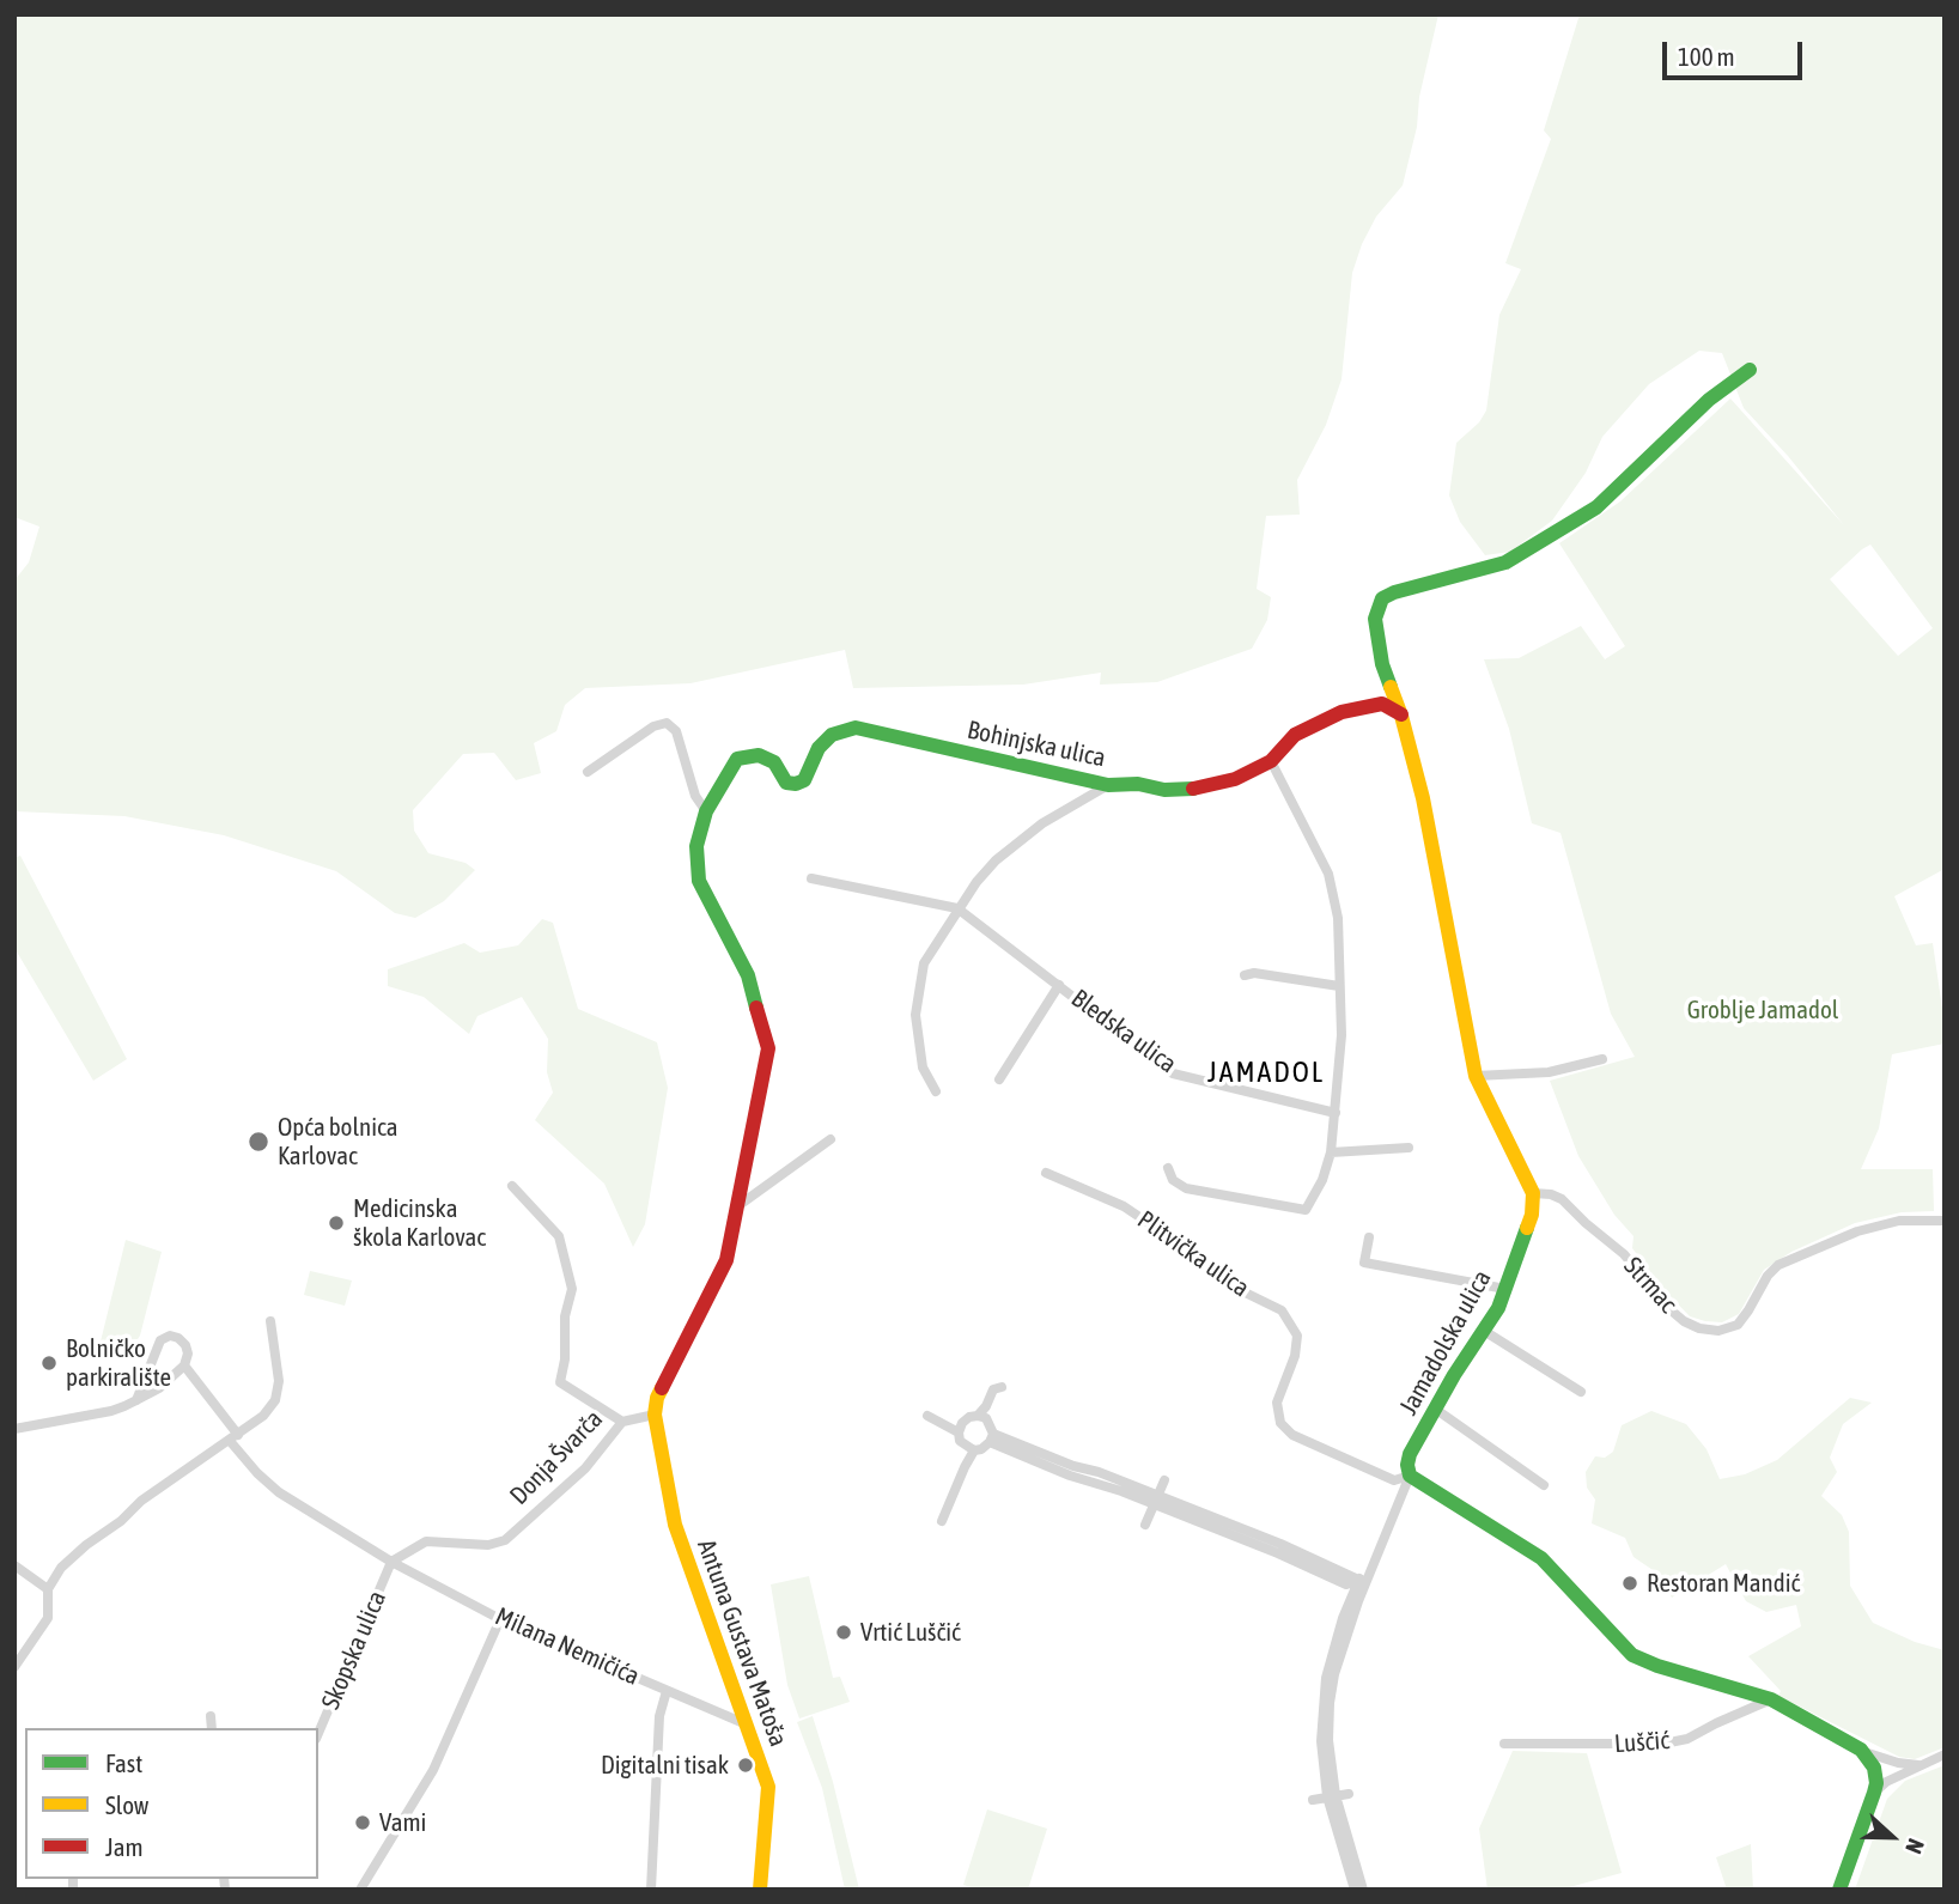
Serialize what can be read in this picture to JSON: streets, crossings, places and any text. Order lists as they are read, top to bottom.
{
  "streets": {
    "street": [
      "Bohinjska ulica",
      "Bledska ulica",
      "Plitvička ulica",
      "Strmac",
      "Jamadolska ulica",
      "Donja Švarča",
      "Antuna Gustava Matoša",
      "Milana Nemičića",
      "Skopska ulica",
      "Luščić"
    ]
  },
  "crossings": [
    ["Plitvička ulica", "Jamadolska ulica"],
    ["Strmac", "Jamadolska ulica"],
    ["Donja Švarča", "Antuna Gustava Matoša"],
    ["Donja Švarča", "Milana Nemičića"],
    ["Donja Švarča", "Skopska ulica"],
    ["Antuna Gustava Matoša", "Milana Nemičića"],
    ["Milana Nemičića", "Skopska ulica"]
  ],
  "districts": ["JAMADOL"],
  "parks": ["Groblje Jamadol"],
  "places": [
    "Opća bolnica Karlovac",
    "Medicinska škola Karlovac",
    "Bolničko parkiralište",
    "Restoran Mandić",
    "Vrtić Luščić",
    "Digitalni tisak",
    "Vami"
  ],
  "legend": ["Fast", "Slow", "Jam"],
  "scale_bar": "100 m",
  "north": "right"
}
